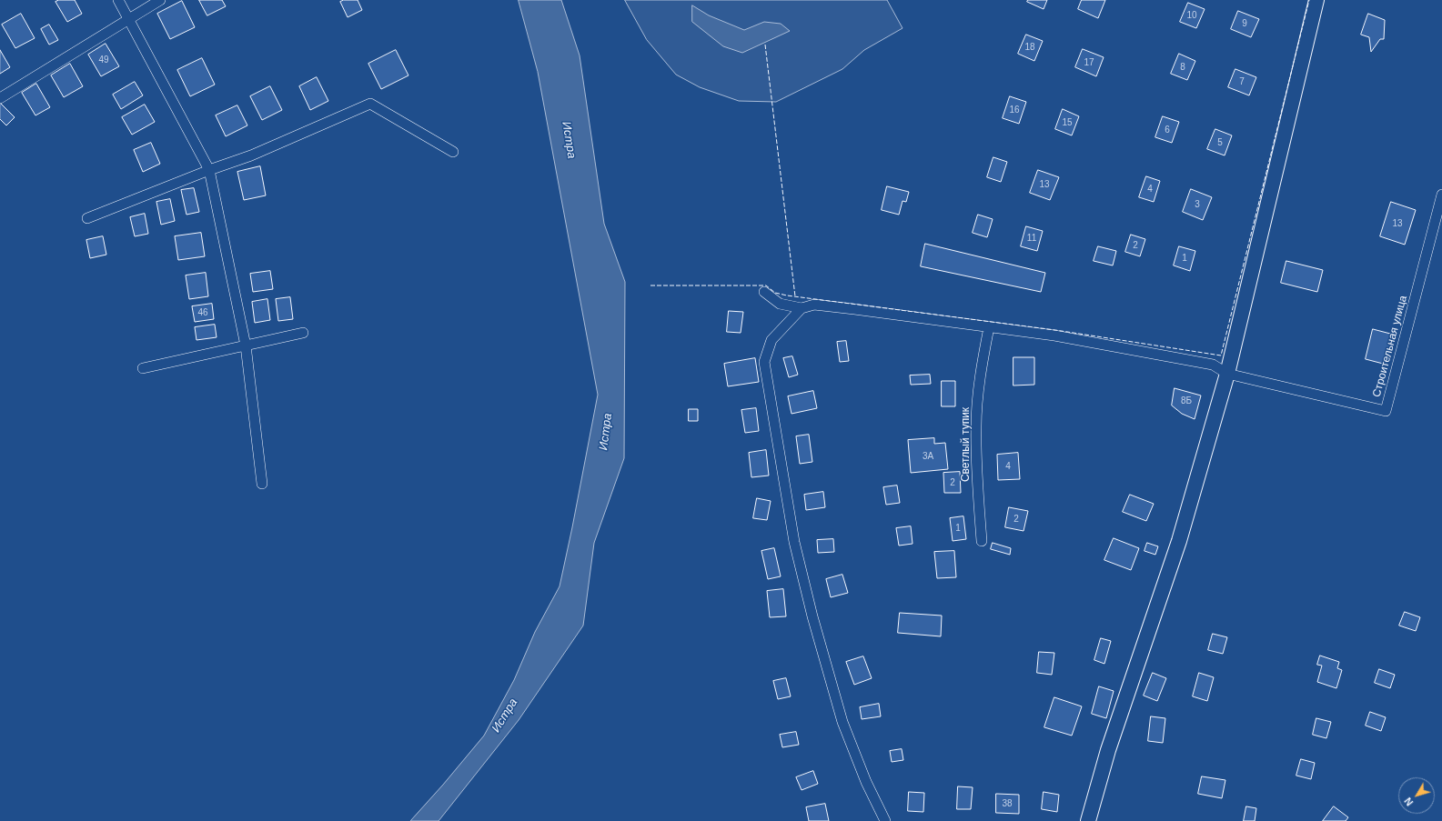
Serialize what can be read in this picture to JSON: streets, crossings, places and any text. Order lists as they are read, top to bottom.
{
  "streets": {
    "street": ["Строительная улица", "Светлый тупик"]
  },
  "water": ["Истра"],
  "house_numbers": [
    "10",
    "9",
    "18",
    "49",
    "17",
    "8",
    "7",
    "16",
    "15",
    "6",
    "5",
    "13",
    "4",
    "3",
    "13",
    "11",
    "2",
    "1",
    "46",
    "8Б",
    "3А",
    "4",
    "2",
    "2",
    "1",
    "38"
  ],
  "north": "bottom left"
}
